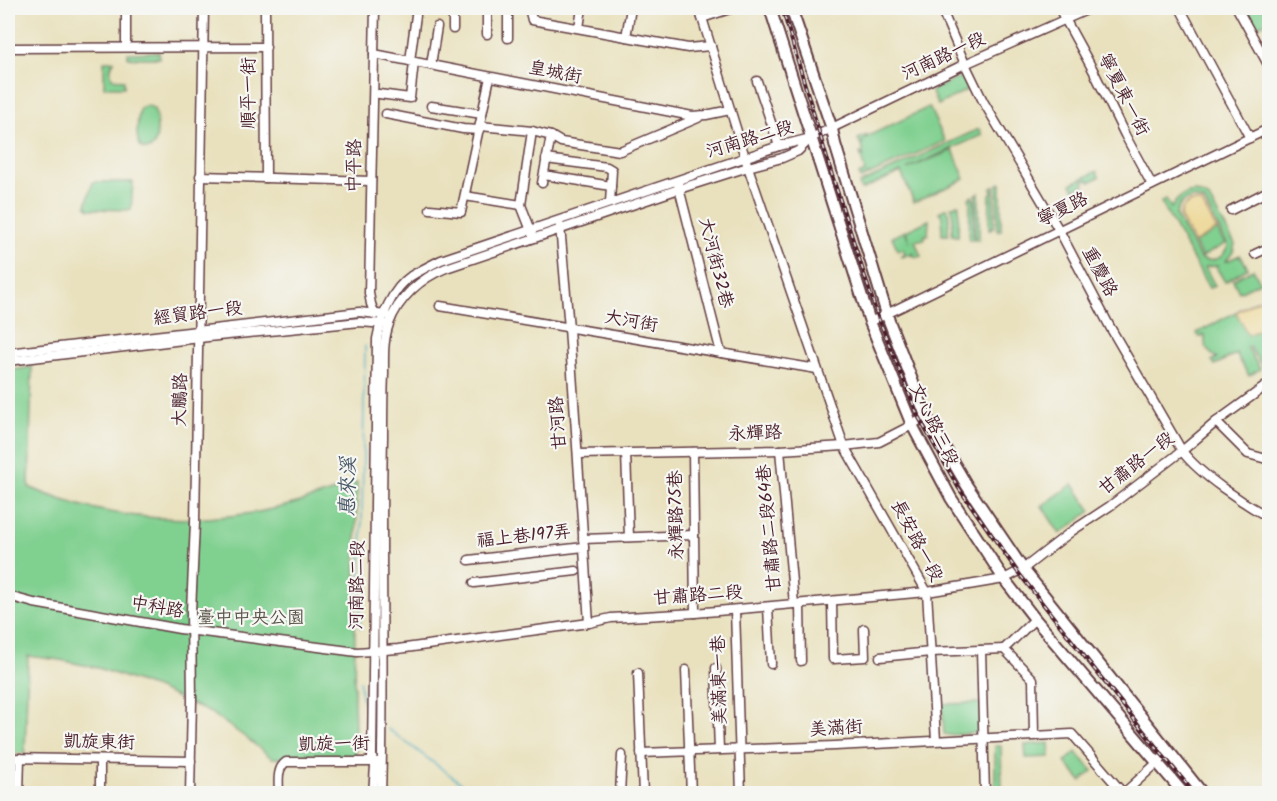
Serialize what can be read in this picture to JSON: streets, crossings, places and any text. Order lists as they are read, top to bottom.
{
  "streets": {
    "main road": ["文心路三段"],
    "street": [
      "河南路一段",
      "皇城街",
      "順平一街",
      "寧夏東一街",
      "河南路二段",
      "中平路",
      "寧夏路",
      "大河街32巷",
      "重慶路",
      "經貿路一段",
      "大河街",
      "大鵬路",
      "甘河路",
      "永輝路",
      "甘肅路一段",
      "永輝路75巷",
      "甘肅路二段64巷",
      "福上巷197弄",
      "長安路一段",
      "甘肅路二段",
      "中科路",
      "美滿東一巷",
      "美滿街",
      "凱旋東街",
      "凱旋一街"
    ]
  },
  "crossings": [
    ["河南路一段", "寧夏東一街"],
    ["河南路一段", "河南路二段"],
    ["河南路一段", "重慶路"],
    ["河南路一段", "文心路三段"],
    ["皇城街", "中平路"],
    ["皇城街", "長安路一段"],
    ["寧夏東一街", "寧夏路"],
    ["河南路二段", "大河街32巷"],
    ["河南路二段", "經貿路一段"],
    ["河南路二段", "甘河路"],
    ["河南路二段", "文心路三段"],
    ["河南路二段", "長安路一段"],
    ["河南路二段", "甘肅路二段"],
    ["河南路二段", "中科路"],
    ["河南路二段", "凱旋一街"],
    ["中平路", "經貿路一段"],
    ["寧夏路", "重慶路"],
    ["寧夏路", "文心路三段"],
    ["大河街32巷", "大河街"],
    ["重慶路", "甘肅路一段"],
    ["經貿路一段", "大鵬路"],
    ["大河街", "甘河路"],
    ["大河街", "長安路一段"],
    ["大鵬路", "中科路"],
    ["大鵬路", "凱旋東街"],
    ["甘河路", "永輝路"],
    ["甘河路", "福上巷197弄"],
    ["甘河路", "甘肅路二段"],
    ["文心路三段", "永輝路"],
    ["文心路三段", "甘肅路一段"],
    ["文心路三段", "甘肅路二段"],
    ["永輝路", "永輝路75巷"],
    ["永輝路", "甘肅路二段64巷"],
    ["永輝路", "長安路一段"],
    ["甘肅路一段", "甘肅路二段"],
    ["永輝路75巷", "福上巷197弄"],
    ["永輝路75巷", "甘肅路二段"],
    ["甘肅路二段64巷", "甘肅路二段"],
    ["長安路一段", "甘肅路二段"],
    ["長安路一段", "美滿街"],
    ["甘肅路二段", "中科路"],
    ["甘肅路二段", "美滿東一巷"],
    ["美滿東一巷", "美滿街"]
  ],
  "water": ["惠來溪"],
  "parks": ["臺中中央公園"]
}
